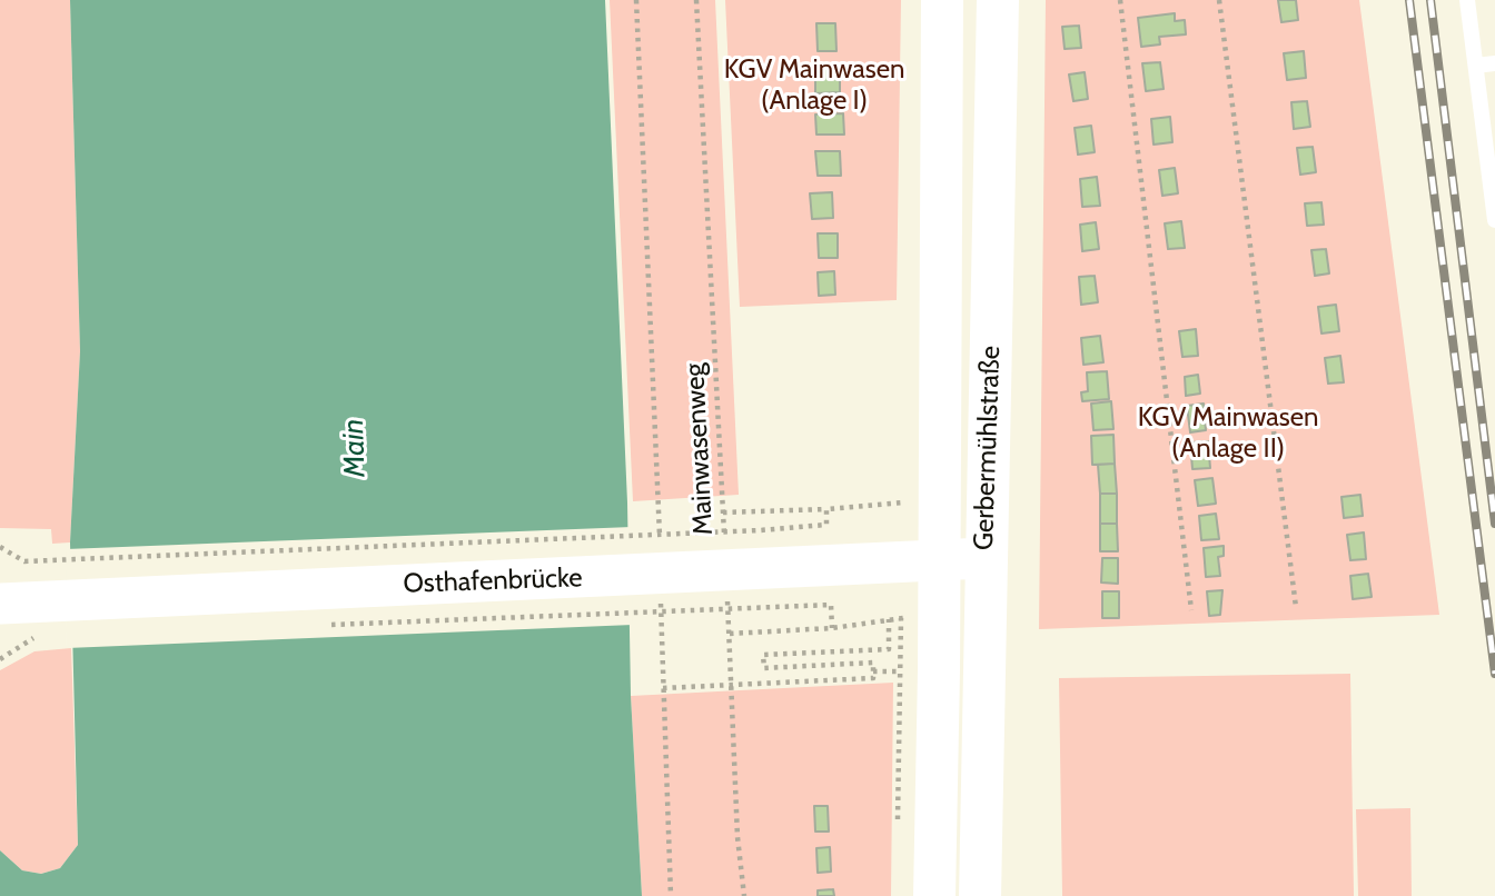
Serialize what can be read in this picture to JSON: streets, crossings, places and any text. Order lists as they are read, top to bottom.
{
  "streets": {
    "main road": ["Gerbermühlstraße"],
    "street": ["Osthafenbrücke"],
    "path": ["Mainwasenweg"]
  },
  "crossings": [
    ["Gerbermühlstraße", "Osthafenbrücke"]
  ],
  "water": ["Main"],
  "parks": ["KGV Mainwasen (Anlage I)", "KGV Mainwasen (Anlage II)"]
}
